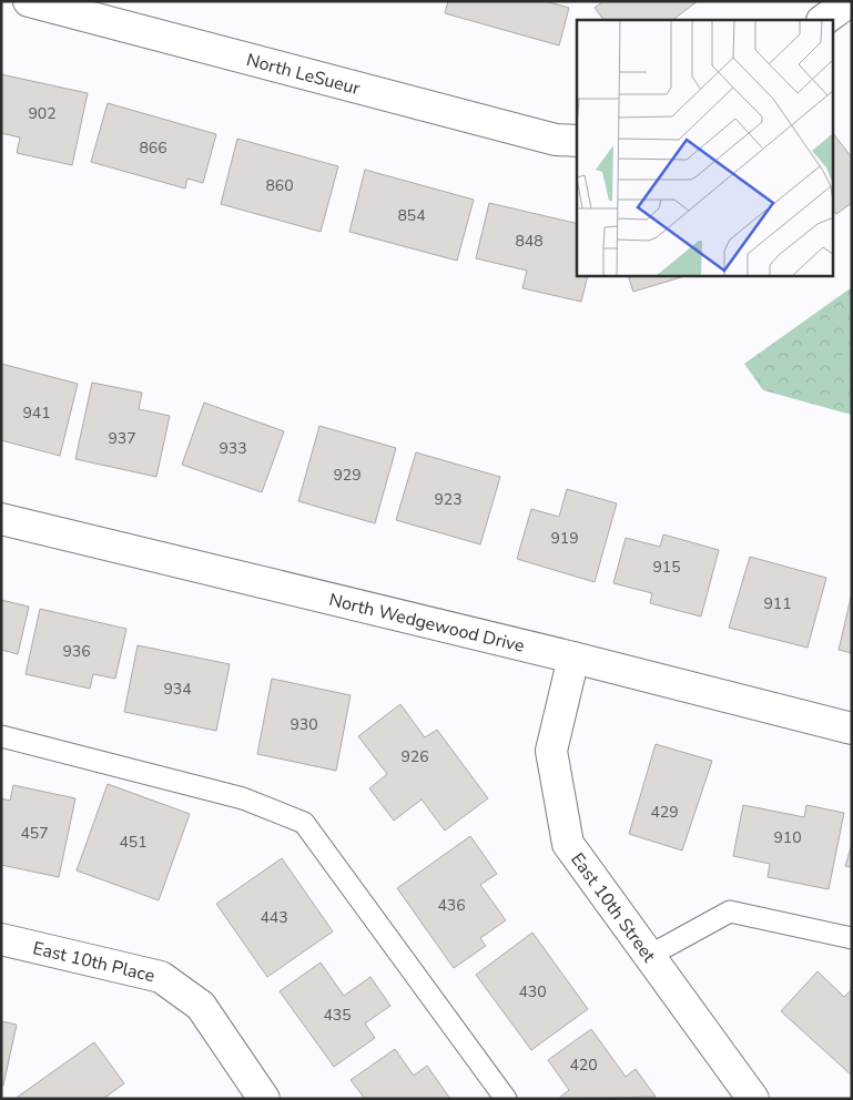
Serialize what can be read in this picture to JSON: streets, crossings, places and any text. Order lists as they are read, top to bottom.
{
  "streets": {
    "street": [
      "North LeSueur",
      "North Wedgewood Drive",
      "East 10th Street",
      "East 10th Place"
    ]
  },
  "crossings": [
    ["North Wedgewood Drive", "East 10th Street"]
  ],
  "house_numbers": [
    "902",
    "866",
    "860",
    "854",
    "848",
    "941",
    "937",
    "933",
    "929",
    "923",
    "919",
    "915",
    "911",
    "936",
    "934",
    "930",
    "926",
    "429",
    "457",
    "910",
    "451",
    "436",
    "443",
    "430",
    "435",
    "420"
  ]
}
